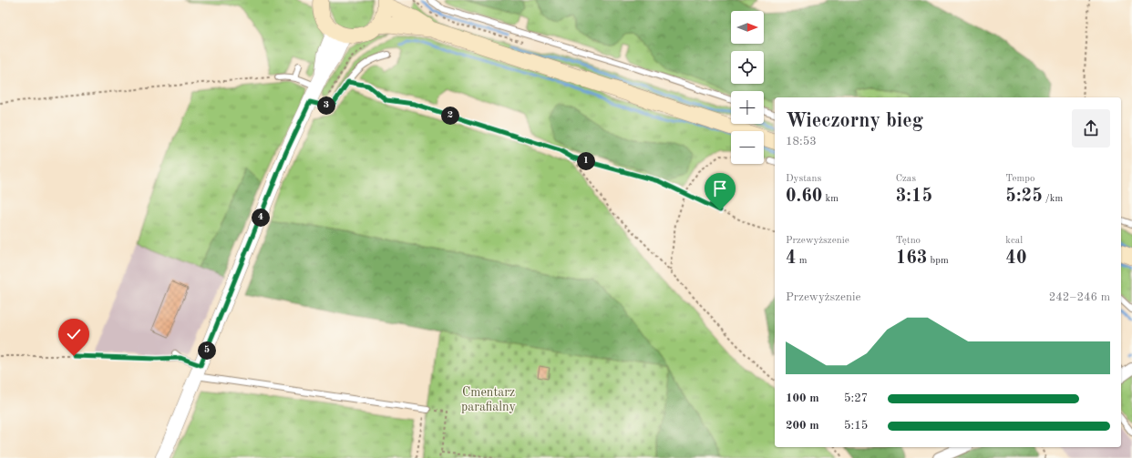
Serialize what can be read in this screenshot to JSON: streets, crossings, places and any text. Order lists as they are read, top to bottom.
{
  "parks": ["Cmentarz parafialny"],
  "north": "right",
  "page": {
    "map_buttons": ["+", "−"],
    "pins": [
      "3",
      "2",
      "1",
      "4",
      "5"
    ],
    "heading": ["Wieczorny bieg", "18:53"],
    "stats": [
      ["Dystans", "0.60 km"],
      ["Czas", "3:15"],
      ["Tempo", "5:25 /km"],
      ["Przewyższenie", "4 m"],
      ["Tętno", "163 bpm"],
      ["kcal", "40"]
    ],
    "chart": ["Przewyższenie", "242–246 m"],
    "list": [
      {
        "name": "100 m",
        "note": "5:27"
      },
      {
        "name": "200 m",
        "note": "5:15"
      }
    ]
  }
}
